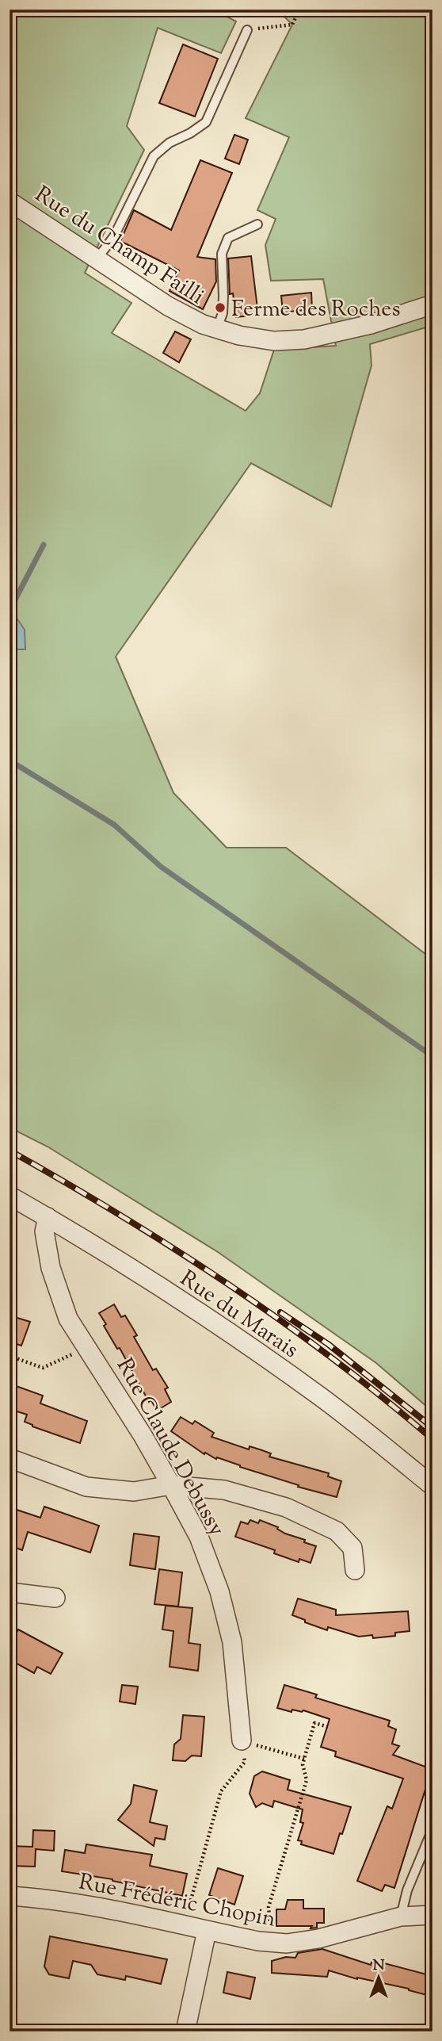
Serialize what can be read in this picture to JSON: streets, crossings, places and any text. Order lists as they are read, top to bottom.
{
  "streets": {
    "street": [
      "Rue du Champ Failli",
      "Rue du Marais",
      "Rue Claude Debussy",
      "Rue Frédéric Chopin"
    ]
  },
  "crossings": [
    ["Rue du Marais", "Rue Claude Debussy"]
  ],
  "places": ["Ferme des Roches"],
  "north": "top"
}
